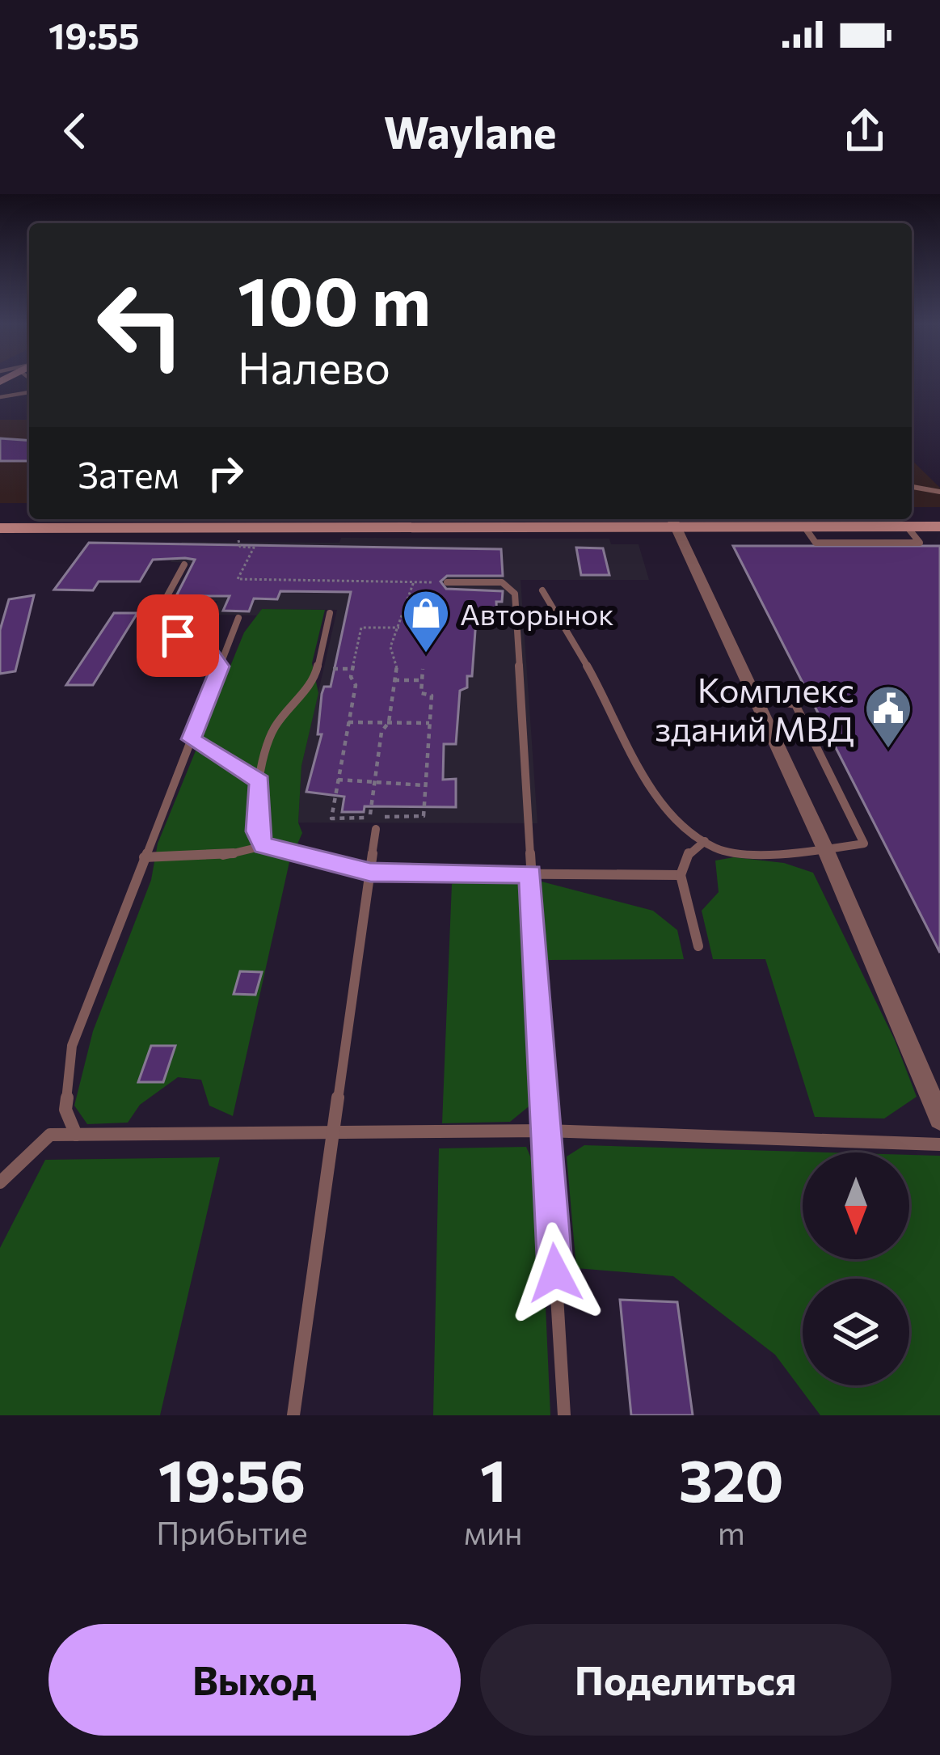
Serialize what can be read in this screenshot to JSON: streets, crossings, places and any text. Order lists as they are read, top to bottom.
{
  "places": {
    "shop": ["Авторынок"],
    "public building": ["Комплекс зданий МВД"]
  },
  "north": "bottom",
  "page": {
    "status": "19:55",
    "header": "Waylane",
    "turn": ["100 m", "Налево"],
    "then": "Затем",
    "eta": [
      "19:56",
      "Прибытие",
      "1",
      "мин",
      "320",
      "m"
    ],
    "buttons": ["Выход", "Поделиться"]
  }
}
